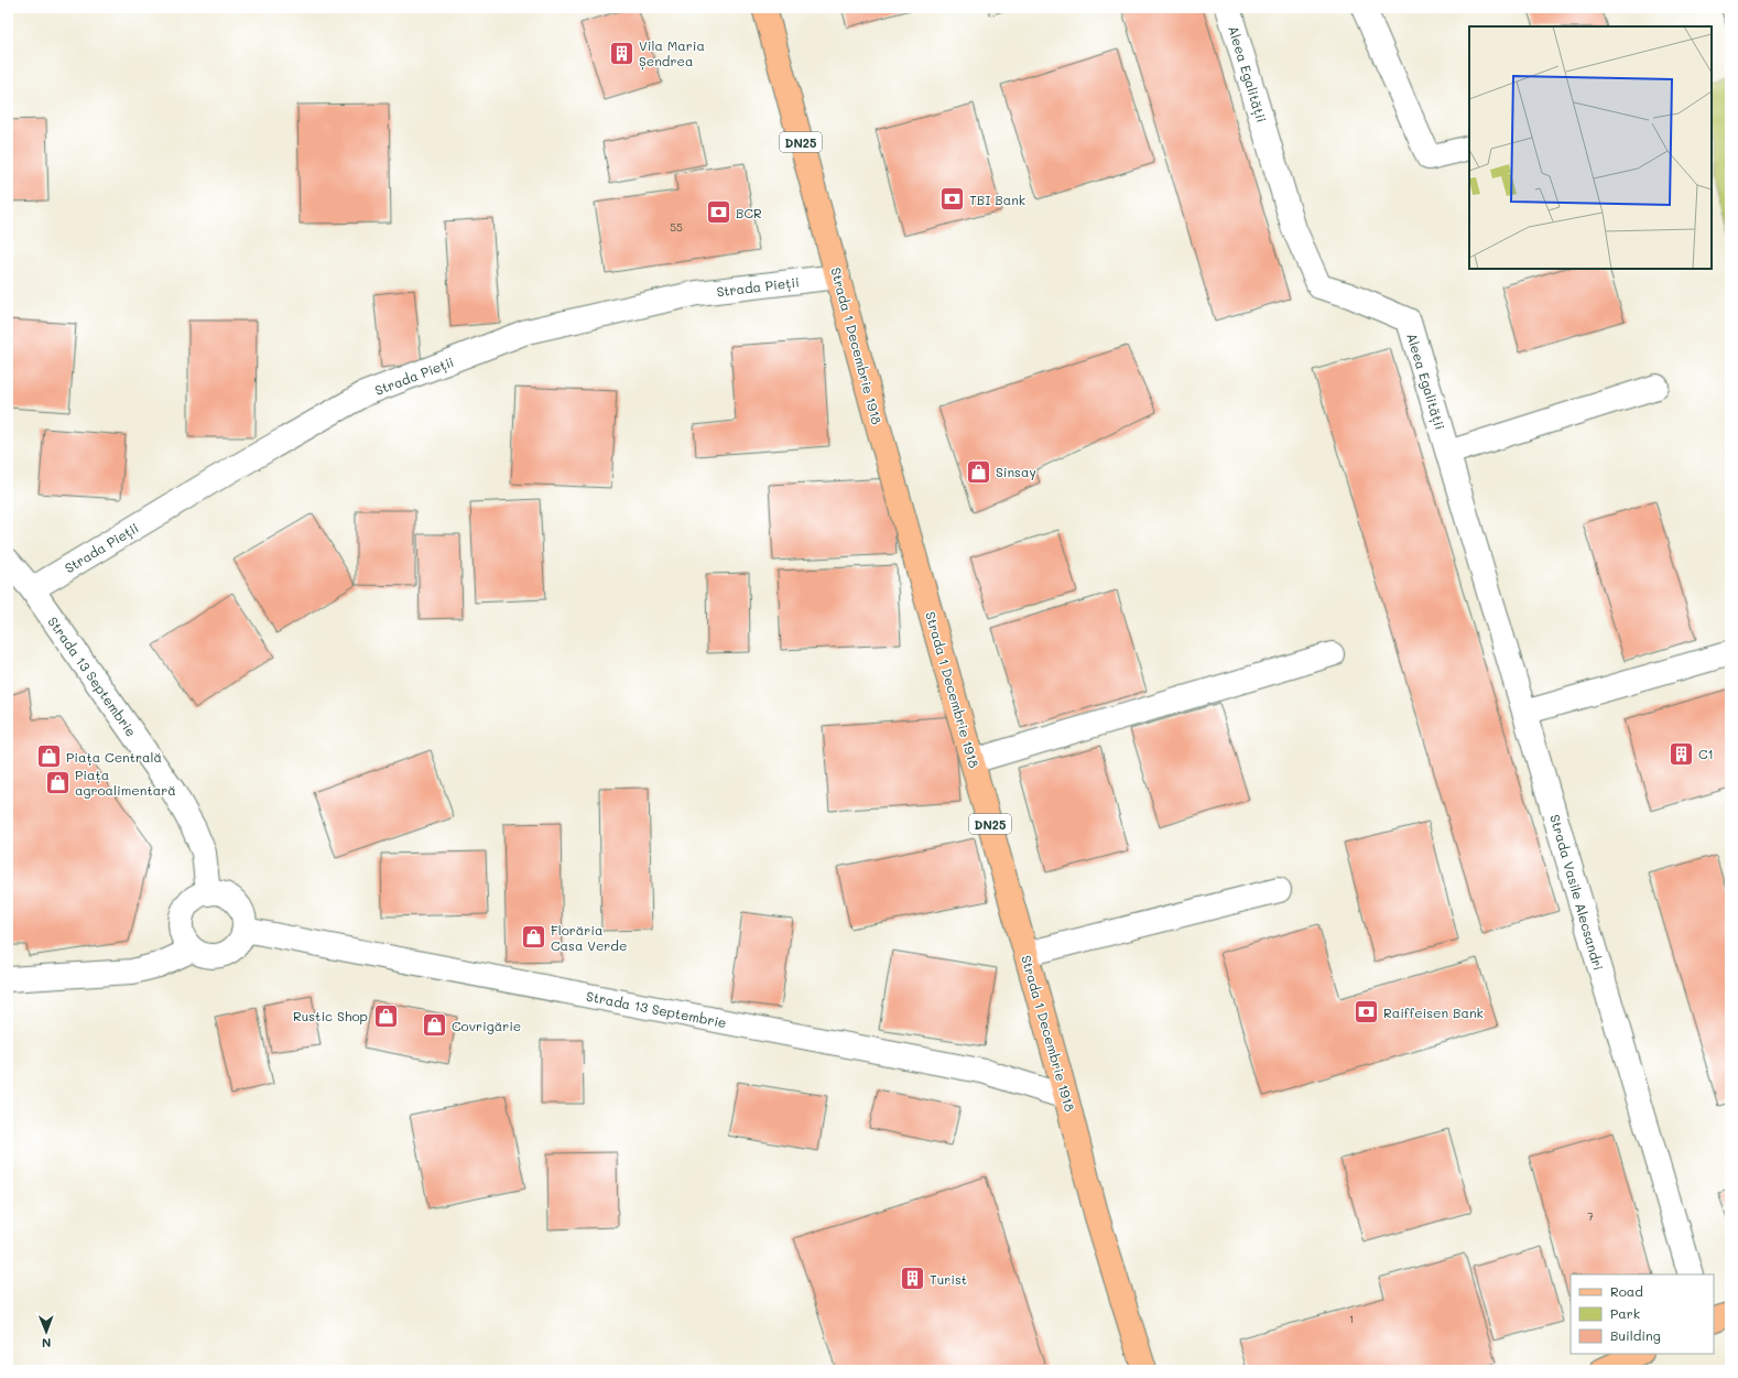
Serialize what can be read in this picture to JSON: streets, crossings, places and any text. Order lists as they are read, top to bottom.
{
  "streets": {
    "main road": ["DN25", "Strada 1 Decembrie 1918"],
    "street": [
      "Aleea Egalității",
      "Strada Pieții",
      "Strada 13 Septembrie",
      "Strada Vasile Alecsandri"
    ]
  },
  "crossings": [
    ["Aleea Egalității", "Strada Vasile Alecsandri"],
    ["Strada Pieții", "Strada 1 Decembrie 1918"],
    ["Strada Pieții", "Strada 13 Septembrie"],
    ["Strada 1 Decembrie 1918", "Strada 13 Septembrie"]
  ],
  "places": {
    "building": ["Vila Maria Șendrea", "C1", "Turist"],
    "bank": ["TBI Bank", "BCR", "Raiffeisen Bank"],
    "shop": [
      "Sinsay",
      "Piața Centrală",
      "Piața agroalimentară",
      "Florăria Casa Verde",
      "Rustic Shop",
      "Covrigărie"
    ]
  },
  "house_numbers": ["55", "7", "1"],
  "legend": ["Road", "Park", "Building"],
  "north": "bottom"
}
